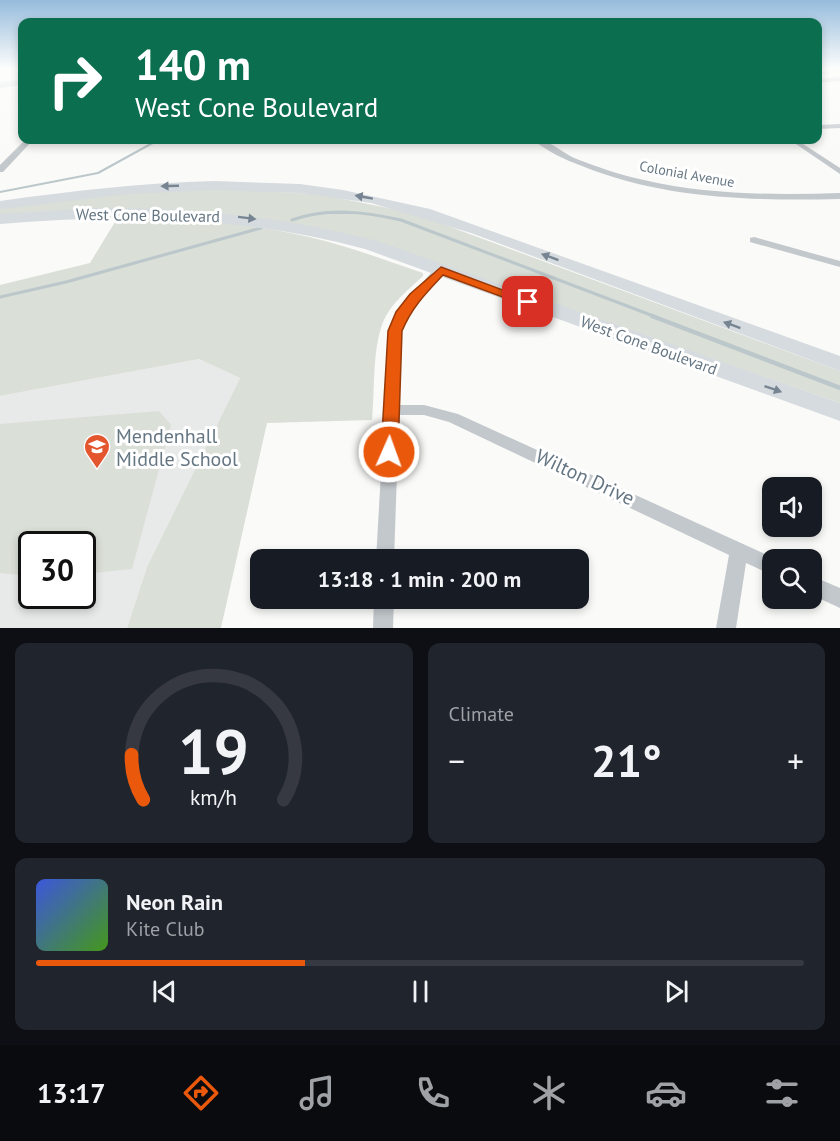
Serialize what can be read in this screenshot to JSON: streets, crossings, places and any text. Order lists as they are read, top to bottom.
{
  "streets": {
    "main road": ["West Cone Boulevard"],
    "street": ["Colonial Avenue", "Wilton Drive"]
  },
  "places": {
    "school or university": ["Mendenhall Middle School"]
  },
  "page": {
    "turn": ["140 m", "West Cone Boulevard"],
    "limit": "30",
    "trip": "13:18 · 1 min · 200 m",
    "tile": "Climate",
    "heat": ["−", "21°", "+"],
    "song": ["Neon Rain", "Kite Club"],
    "tabs": "13:17",
    "gauge": ["19", "km/h"]
  }
}
